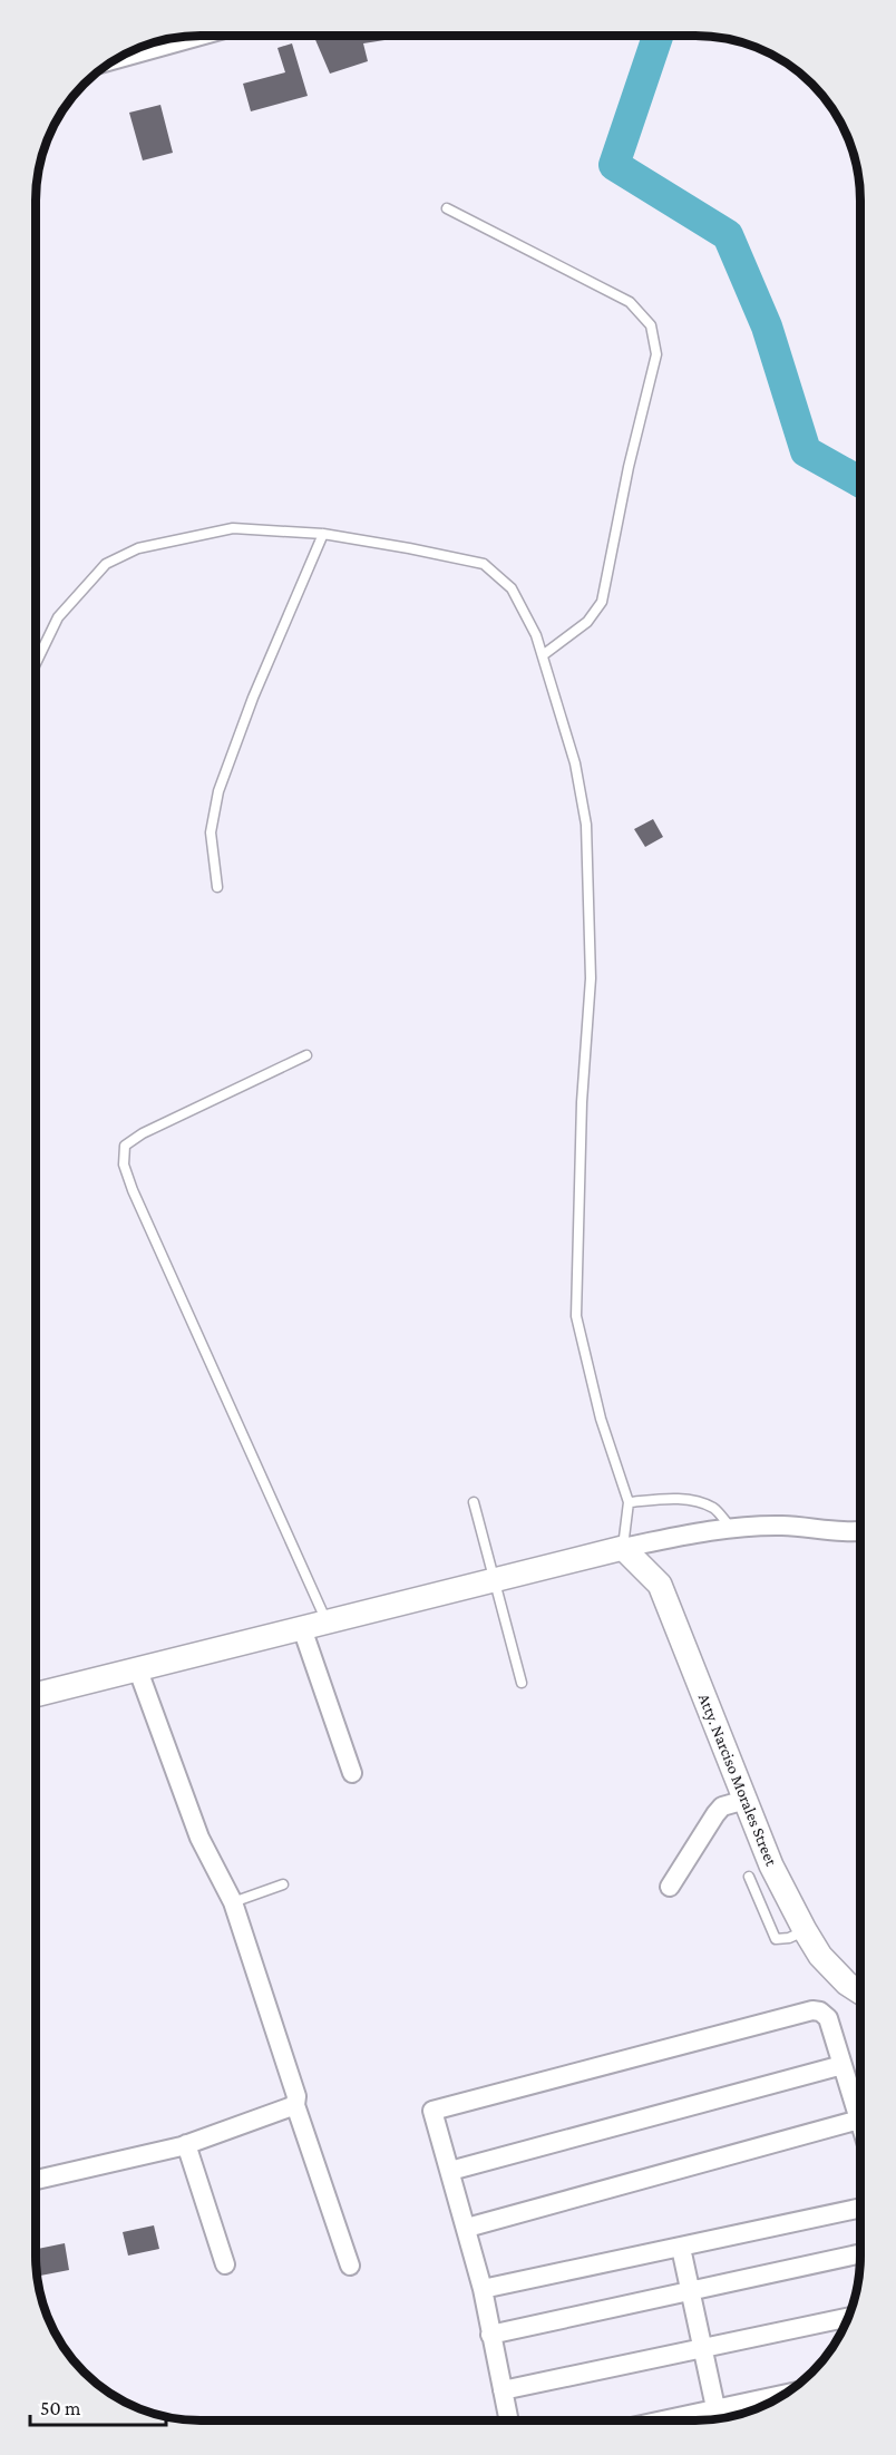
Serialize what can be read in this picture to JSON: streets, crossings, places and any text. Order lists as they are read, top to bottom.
{
  "streets": {
    "street": ["Atty. Narciso Morales Street"]
  },
  "scale_bar": "50 m"
}
